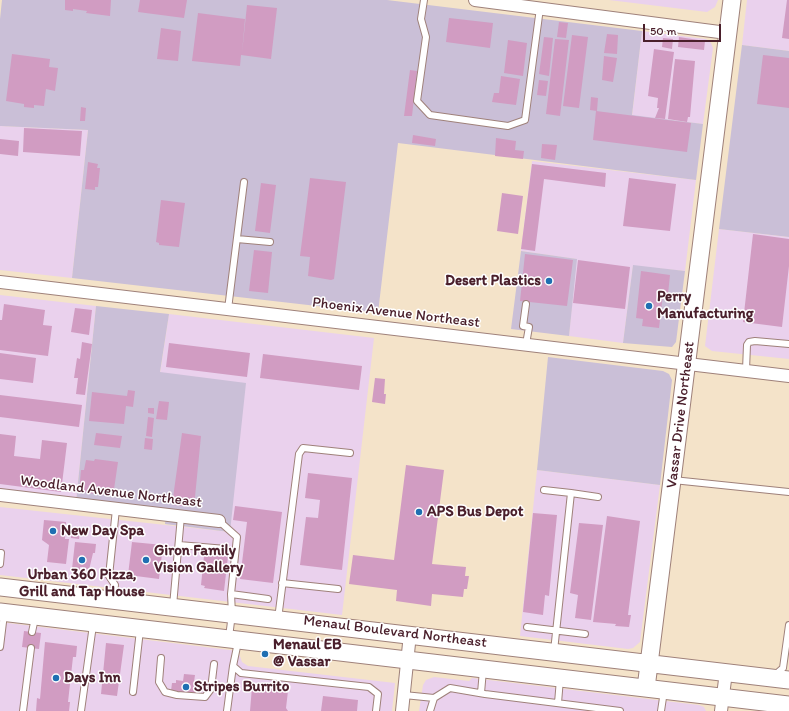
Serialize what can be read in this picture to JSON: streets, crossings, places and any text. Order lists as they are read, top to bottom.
{
  "streets": {
    "main road": ["Vassar Drive Northeast", "Menaul Boulevard Northeast"],
    "street": ["Phoenix Avenue Northeast", "Woodland Avenue Northeast"]
  },
  "crossings": [
    ["Phoenix Avenue Northeast", "Vassar Drive Northeast"],
    ["Vassar Drive Northeast", "Menaul Boulevard Northeast"]
  ],
  "places": [
    "Desert Plastics",
    "Perry Manufacturing",
    "APS Bus Depot",
    "New Day Spa",
    "Urban 360 Pizza, Grill and Tap House",
    "Giron Family Vision Gallery",
    "Menaul EB @ Vassar",
    "Days Inn",
    "Stripes Burrito"
  ],
  "scale_bar": "50 m"
}
